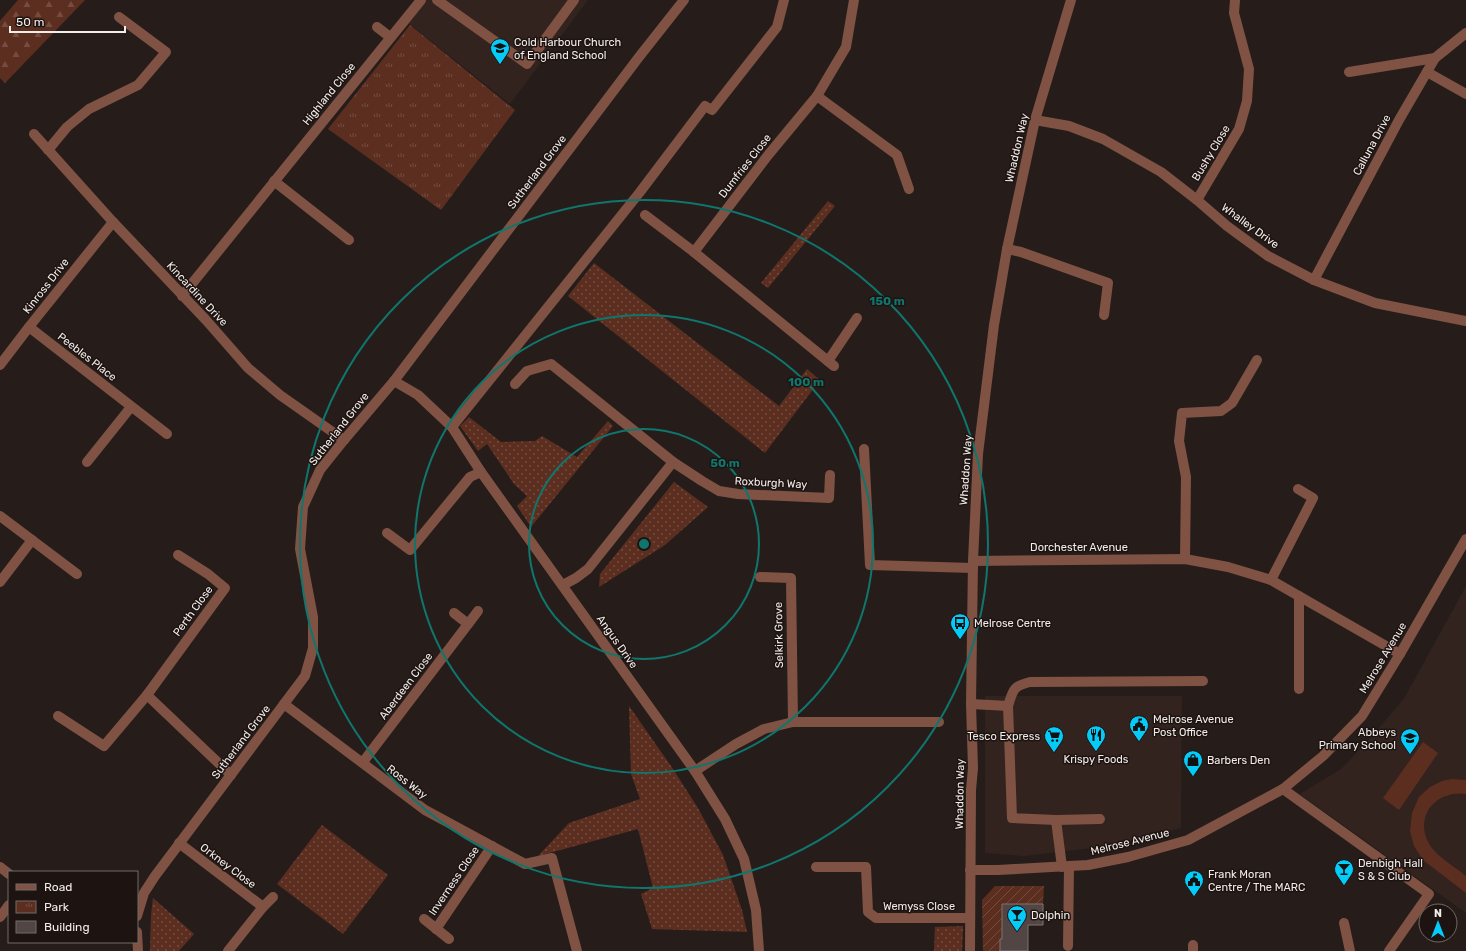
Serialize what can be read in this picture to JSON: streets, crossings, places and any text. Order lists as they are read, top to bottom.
{
  "streets": {
    "street": [
      "Highland Close",
      "Calluna Drive",
      "Whaddon Way",
      "Bushy Close",
      "Dumfries Close",
      "Sutherland Grove",
      "Whalley Drive",
      "Kinross Drive",
      "Kincardine Drive",
      "Peebles Place",
      "Roxburgh Way",
      "Dorchester Avenue",
      "Perth Close",
      "Selkirk Grove",
      "Angus Drive",
      "Melrose Avenue",
      "Aberdeen Close",
      "Ross Way",
      "Orkney Close",
      "Inverness Close",
      "Wemyss Close"
    ]
  },
  "crossings": [
    ["Highland Close", "Kincardine Drive"],
    ["Calluna Drive", "Whalley Drive"],
    ["Whaddon Way", "Whalley Drive"],
    ["Whaddon Way", "Dorchester Avenue"],
    ["Whaddon Way", "Melrose Avenue"],
    ["Whaddon Way", "Wemyss Close"],
    ["Bushy Close", "Whalley Drive"],
    ["Sutherland Grove", "Kincardine Drive"],
    ["Sutherland Grove", "Angus Drive"],
    ["Sutherland Grove", "Ross Way"],
    ["Sutherland Grove", "Orkney Close"],
    ["Kinross Drive", "Kincardine Drive"],
    ["Kinross Drive", "Peebles Place"],
    ["Dorchester Avenue", "Melrose Avenue"],
    ["Aberdeen Close", "Ross Way"],
    ["Ross Way", "Inverness Close"]
  ],
  "places": {
    "school or university": ["Cold Harbour Church of England School", "Abbeys Primary School"],
    "bus stop": ["Melrose Centre"],
    "public building": ["Melrose Avenue Post Office", "Frank Moran Centre / The MARC"],
    "restaurant": ["Krispy Foods"],
    "supermarket": ["Tesco Express"],
    "shop": ["Barbers Den"],
    "bar": ["Denbigh Hall S & S Club", "Dolphin"]
  },
  "legend": ["Road", "Park", "Building"],
  "scale_bar": "50 m",
  "north": "top",
  "rings": ["150 m", "100 m", "50 m"]
}
